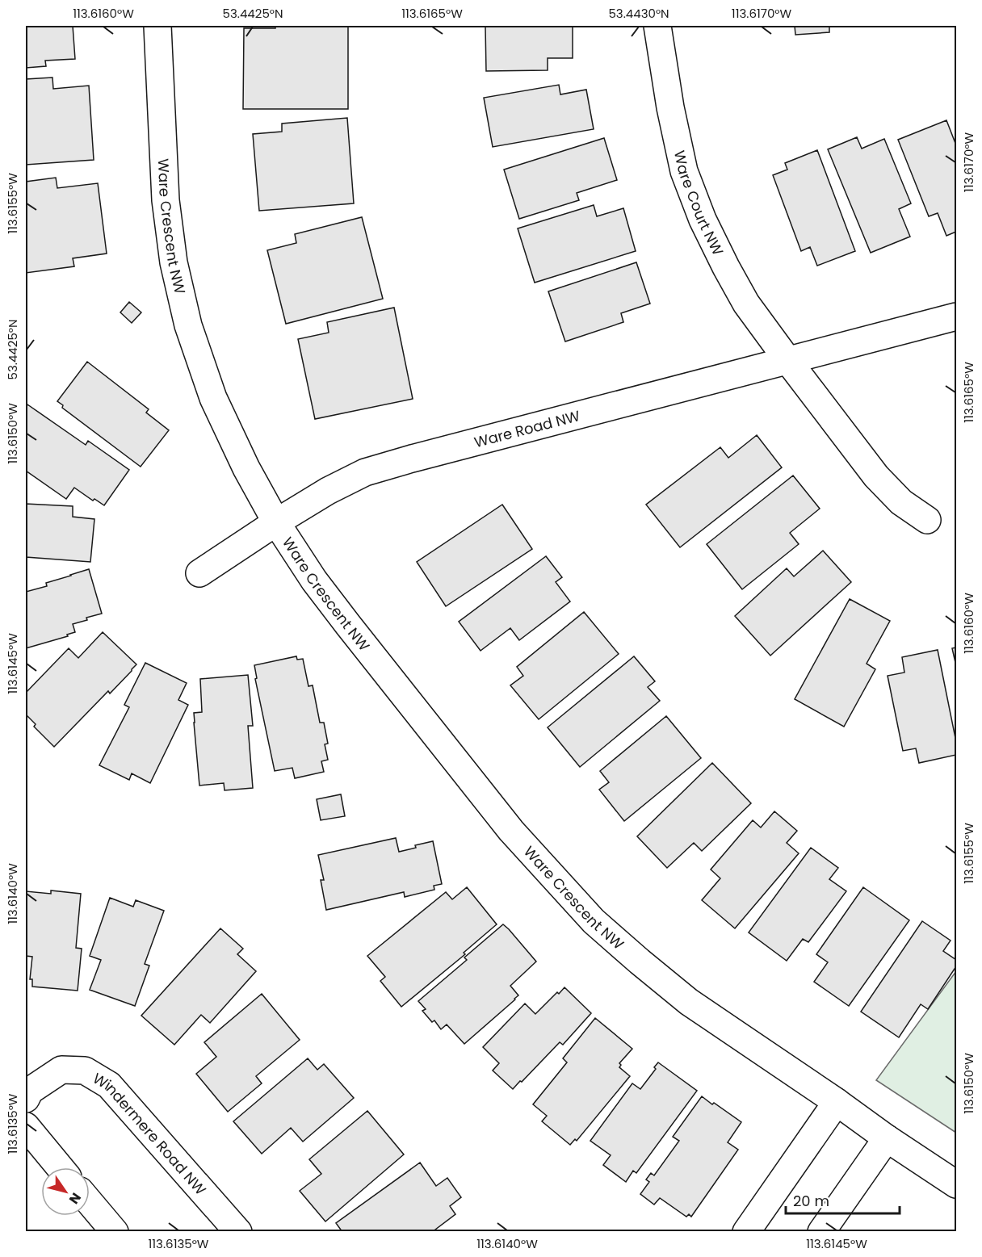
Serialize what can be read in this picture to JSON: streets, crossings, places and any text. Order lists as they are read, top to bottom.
{
  "streets": {
    "street": [
      "Ware Court NW",
      "Ware Crescent NW",
      "Ware Road NW",
      "Windermere Road NW"
    ]
  },
  "crossings": [
    ["Ware Court NW", "Ware Road NW"],
    ["Ware Crescent NW", "Ware Road NW"]
  ],
  "scale_bar": "20 m",
  "north": "bottom right",
  "coordinates": [
    "113.6160°W",
    "53.4425°N",
    "113.6165°W",
    "53.4430°N",
    "113.6170°W",
    "113.6155°W",
    "113.6150°W",
    "113.6145°W",
    "113.6140°W",
    "113.6135°W"
  ]
}
